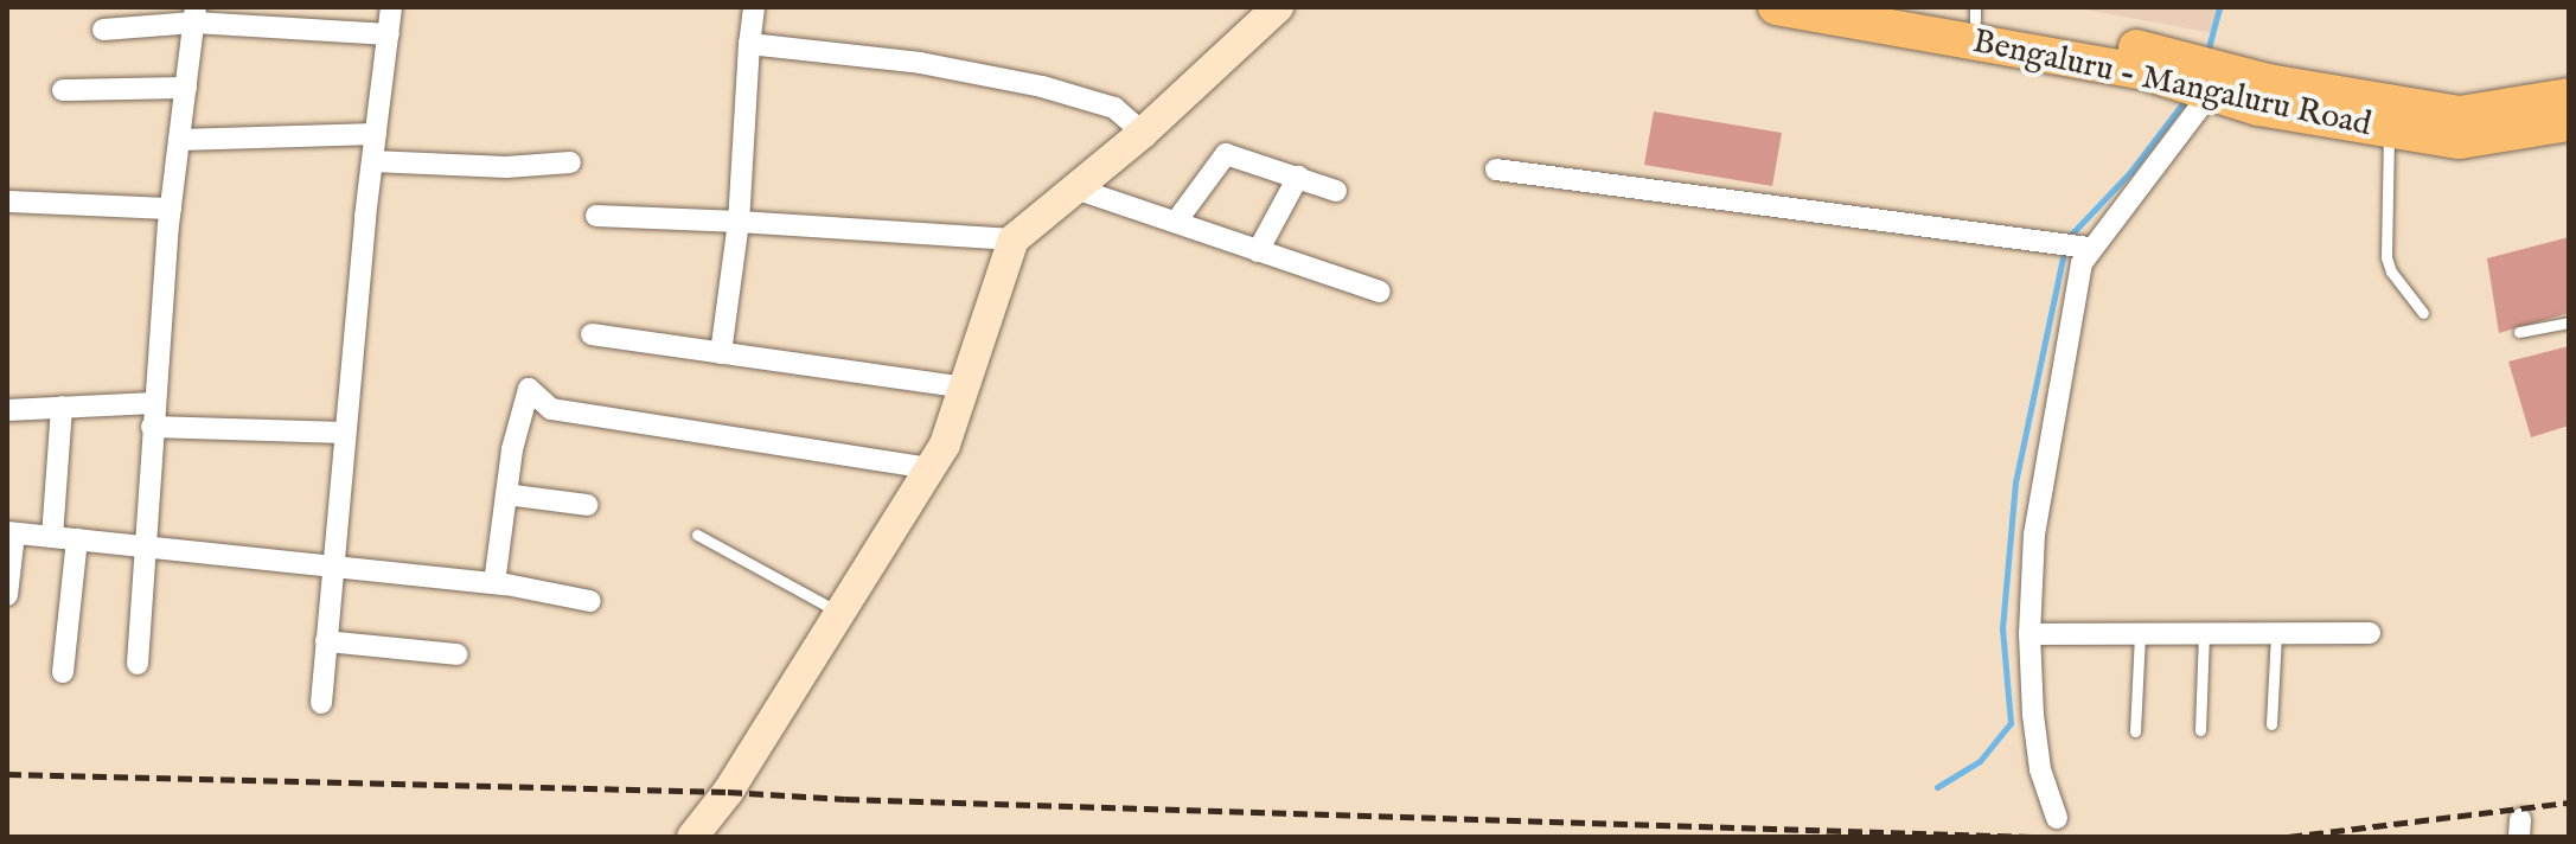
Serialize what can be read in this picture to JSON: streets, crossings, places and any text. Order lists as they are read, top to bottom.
{
  "streets": {
    "highway": ["Bengaluru - Mangaluru Road"]
  }
}
